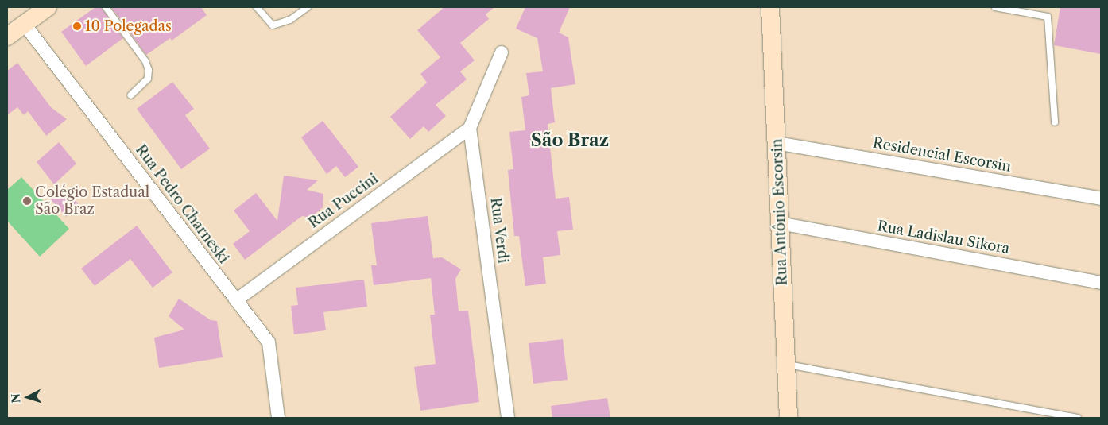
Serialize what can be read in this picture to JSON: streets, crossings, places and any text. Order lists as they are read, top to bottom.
{
  "streets": {
    "street": [
      "Residencial Escorsin",
      "Rua Puccini",
      "Rua Pedro Charneski",
      "Rua Antônio Escorsin",
      "Rua Verdi",
      "Rua Ladislau Sikora"
    ]
  },
  "crossings": [
    ["Residencial Escorsin", "Rua Antônio Escorsin"],
    ["Rua Puccini", "Rua Pedro Charneski"],
    ["Rua Puccini", "Rua Verdi"],
    ["Rua Antônio Escorsin", "Rua Ladislau Sikora"]
  ],
  "districts": ["São Braz"],
  "places": ["10 Polegadas", "Colégio Estadual São Braz"],
  "north": "left"
}
